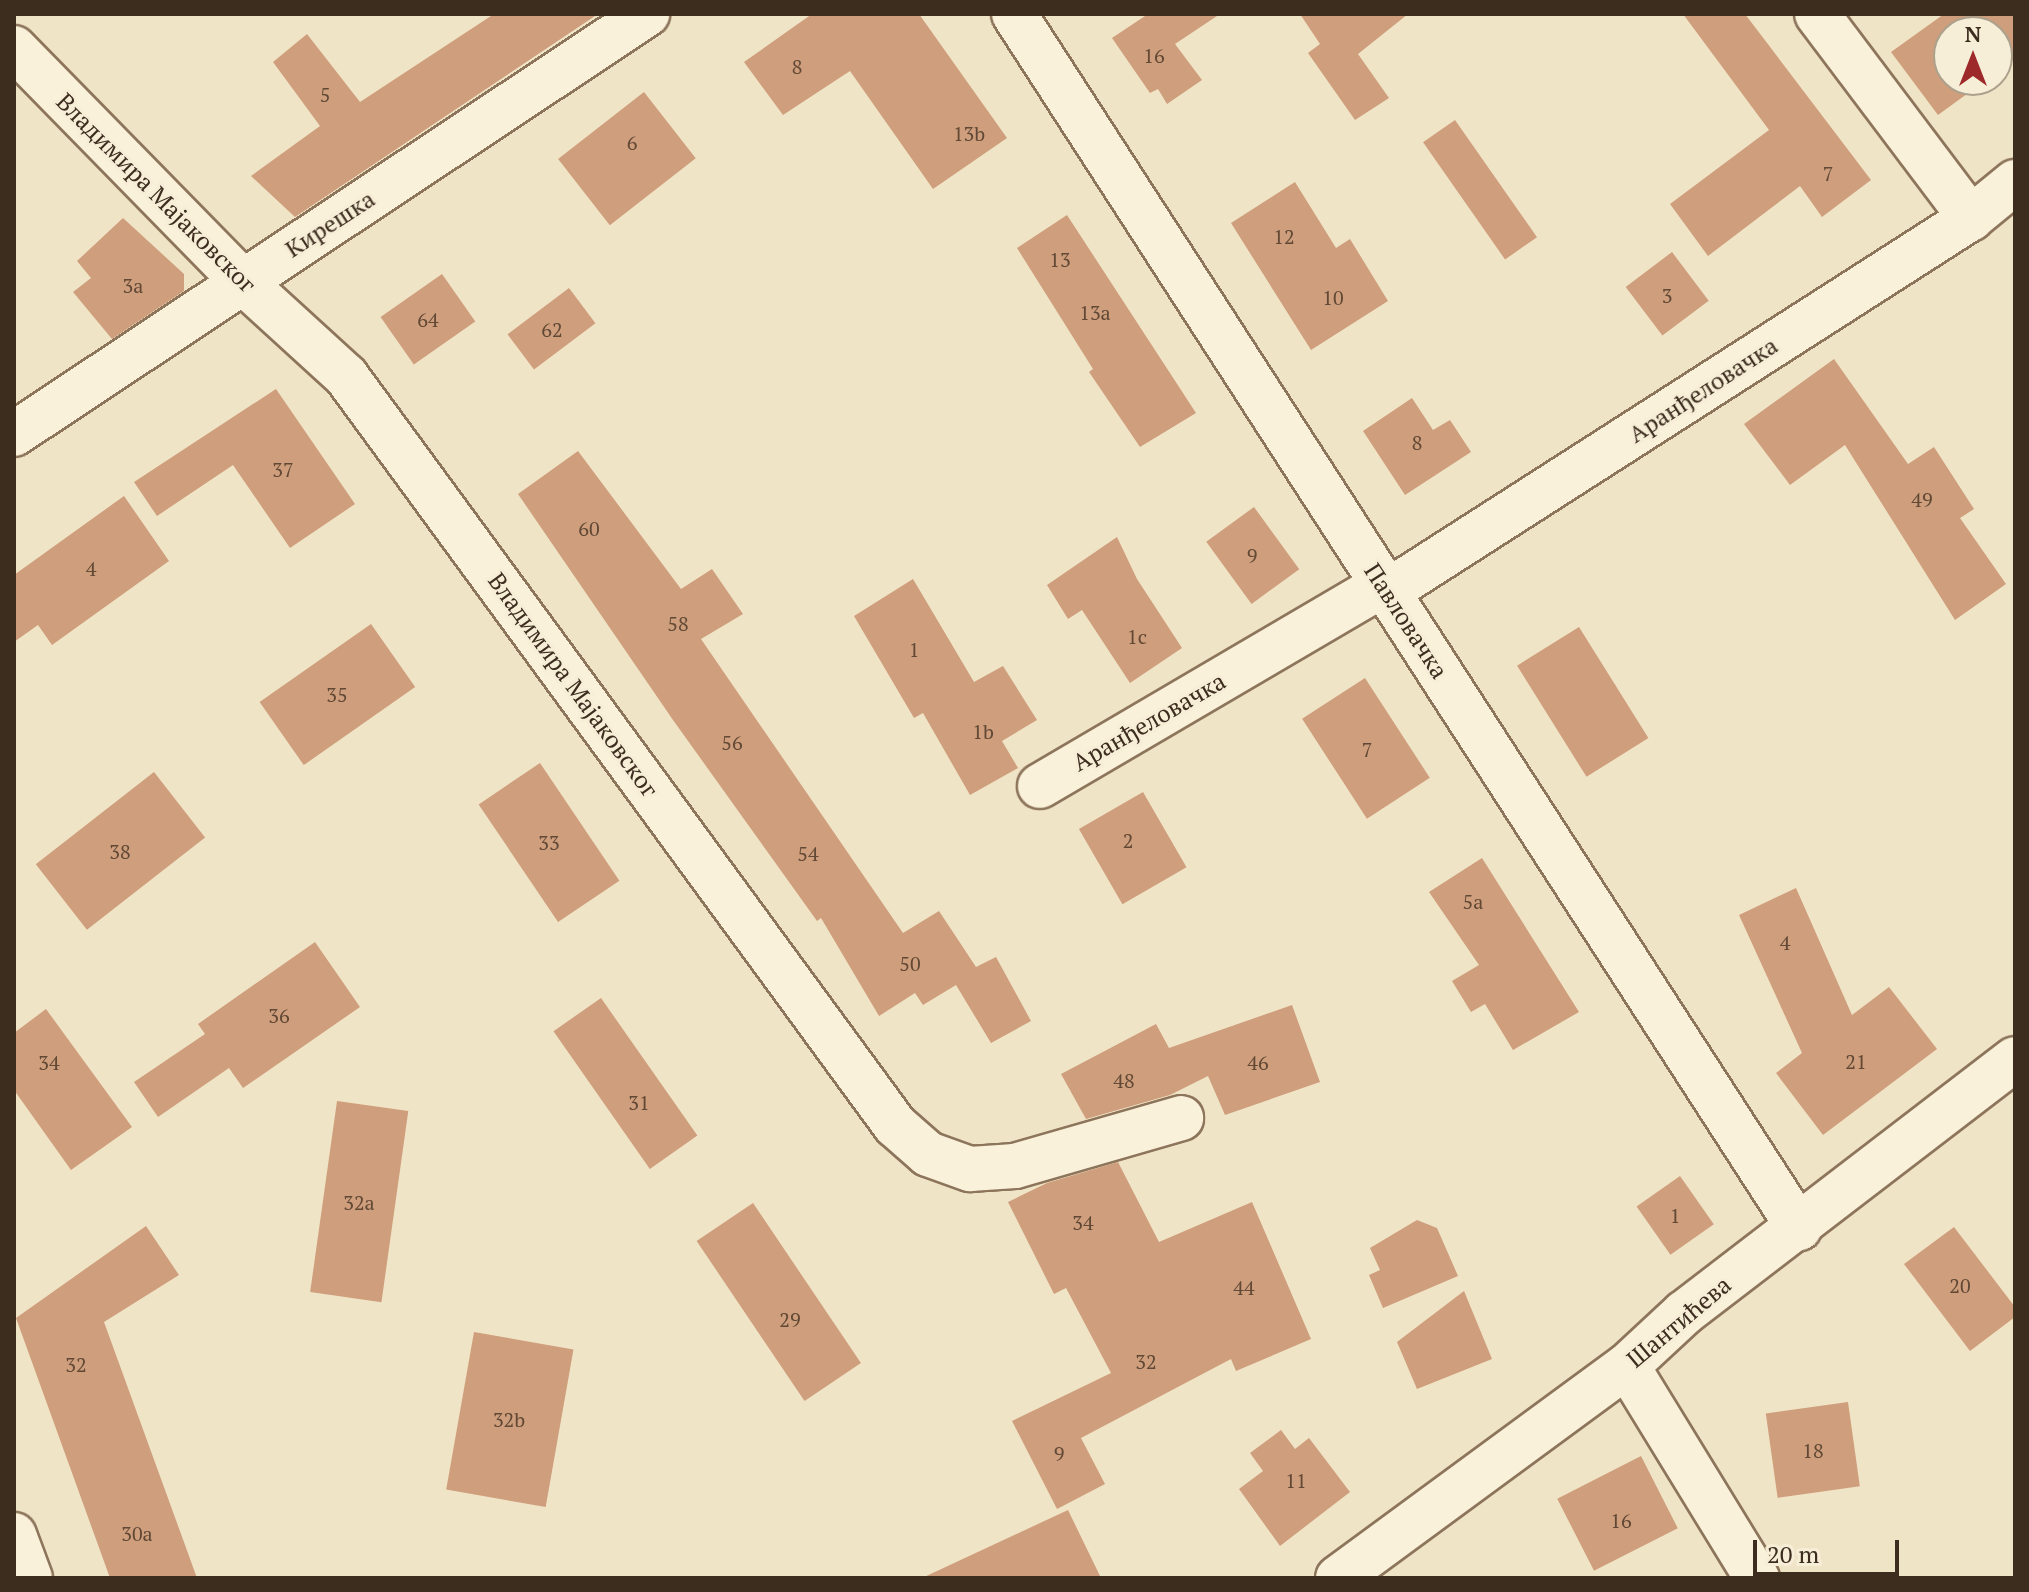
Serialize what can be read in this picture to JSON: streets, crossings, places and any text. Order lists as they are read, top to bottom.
{
  "streets": {
    "street": [
      "Владимира Мајаковског",
      "Кирешка",
      "Аранђеловачка",
      "Павловачка",
      "Шантићева"
    ]
  },
  "crossings": [
    ["Владимира Мајаковског", "Кирешка"],
    ["Аранђеловачка", "Павловачка"],
    ["Павловачка", "Шантићева"]
  ],
  "house_numbers": [
    "16",
    "8",
    "5",
    "13b",
    "6",
    "7",
    "12",
    "13",
    "3a",
    "3",
    "10",
    "13a",
    "64",
    "62",
    "8",
    "37",
    "49",
    "60",
    "9",
    "4",
    "58",
    "1c",
    "1",
    "35",
    "1b",
    "56",
    "7",
    "2",
    "33",
    "38",
    "54",
    "5a",
    "4",
    "50",
    "36",
    "21",
    "34",
    "46",
    "48",
    "31",
    "32a",
    "1",
    "34",
    "20",
    "44",
    "29",
    "32",
    "32",
    "32b",
    "18",
    "9",
    "11",
    "16",
    "30a"
  ],
  "scale_bar": "20 m",
  "north": "top"
}
